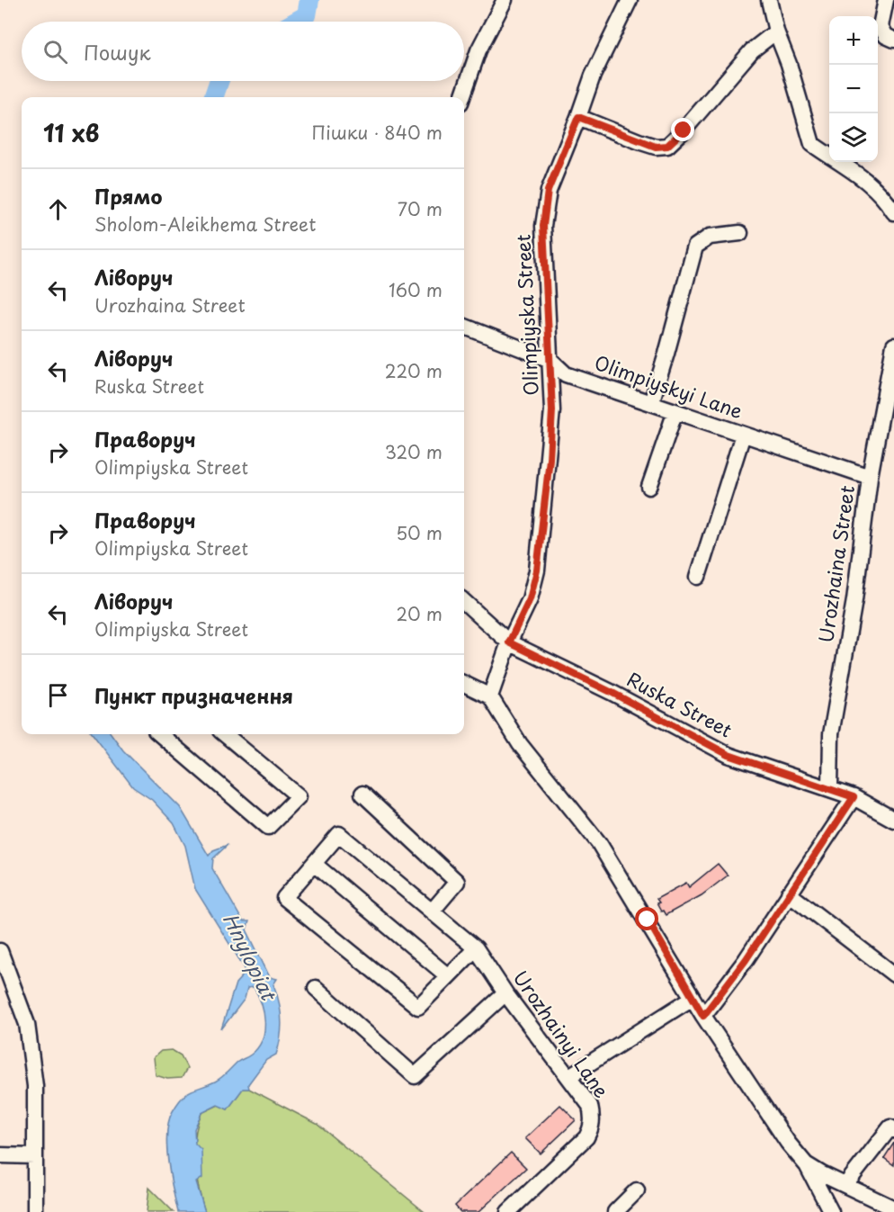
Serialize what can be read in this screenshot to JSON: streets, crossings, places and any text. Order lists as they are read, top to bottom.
{
  "streets": {
    "street": [
      "Olimpiyska Street",
      "Olimpiyskyi Lane",
      "Urozhaina Street",
      "Ruska Street",
      "Urozhainyi Lane"
    ]
  },
  "crossings": [
    ["Olimpiyska Street", "Olimpiyskyi Lane"],
    ["Olimpiyska Street", "Ruska Street"],
    ["Olimpiyskyi Lane", "Urozhaina Street"],
    ["Urozhaina Street", "Ruska Street"]
  ],
  "water": ["Hnylopiat"],
  "page": {
    "map_buttons": ["+", "−"],
    "search": "Пошук",
    "heading": ["11 хв", "Пішки · 840 m"],
    "list": [
      ["Прямо", "Sholom-Aleikhema Street", "70 m"],
      ["Ліворуч", "Urozhaina Street", "160 m"],
      ["Ліворуч", "Ruska Street", "220 m"],
      ["Праворуч", "Olimpiyska Street", "320 m"],
      ["Праворуч", "Olimpiyska Street", "50 m"],
      ["Ліворуч", "Olimpiyska Street", "20 m"],
      "Пункт призначення"
    ]
  }
}
